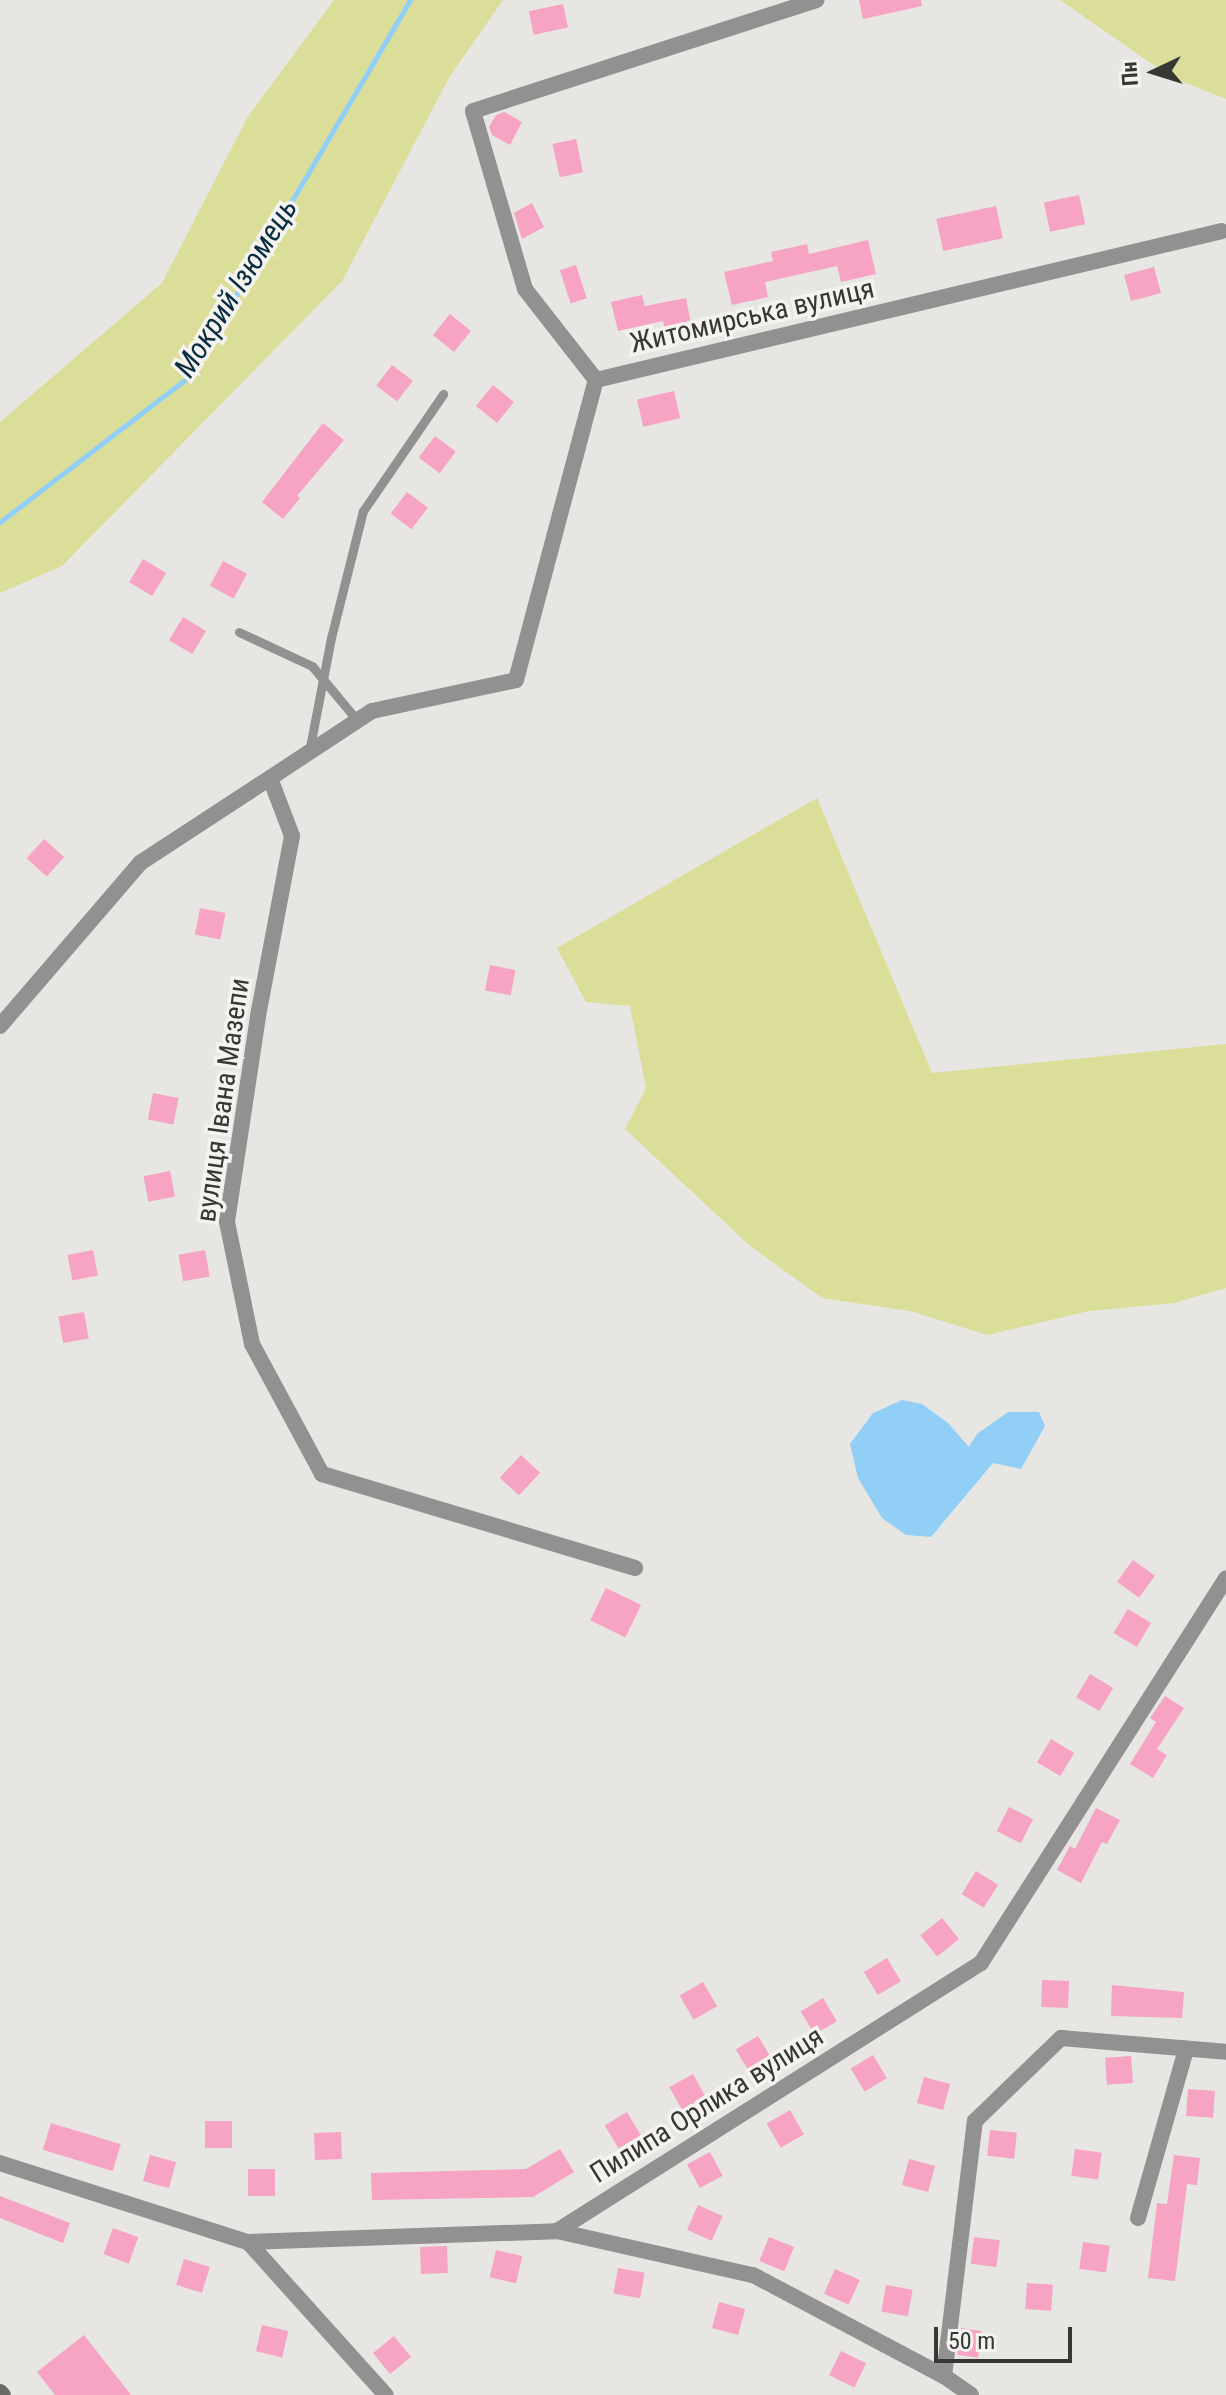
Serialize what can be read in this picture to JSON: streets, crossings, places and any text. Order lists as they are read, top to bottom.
{
  "streets": {
    "street": ["Житомирська вулиця", "вулиця Івана Мазепи", "Пилипа Орлика вулиця"]
  },
  "water": ["Мокрий Ізюмець"],
  "scale_bar": "50 m",
  "north": "left"
}
